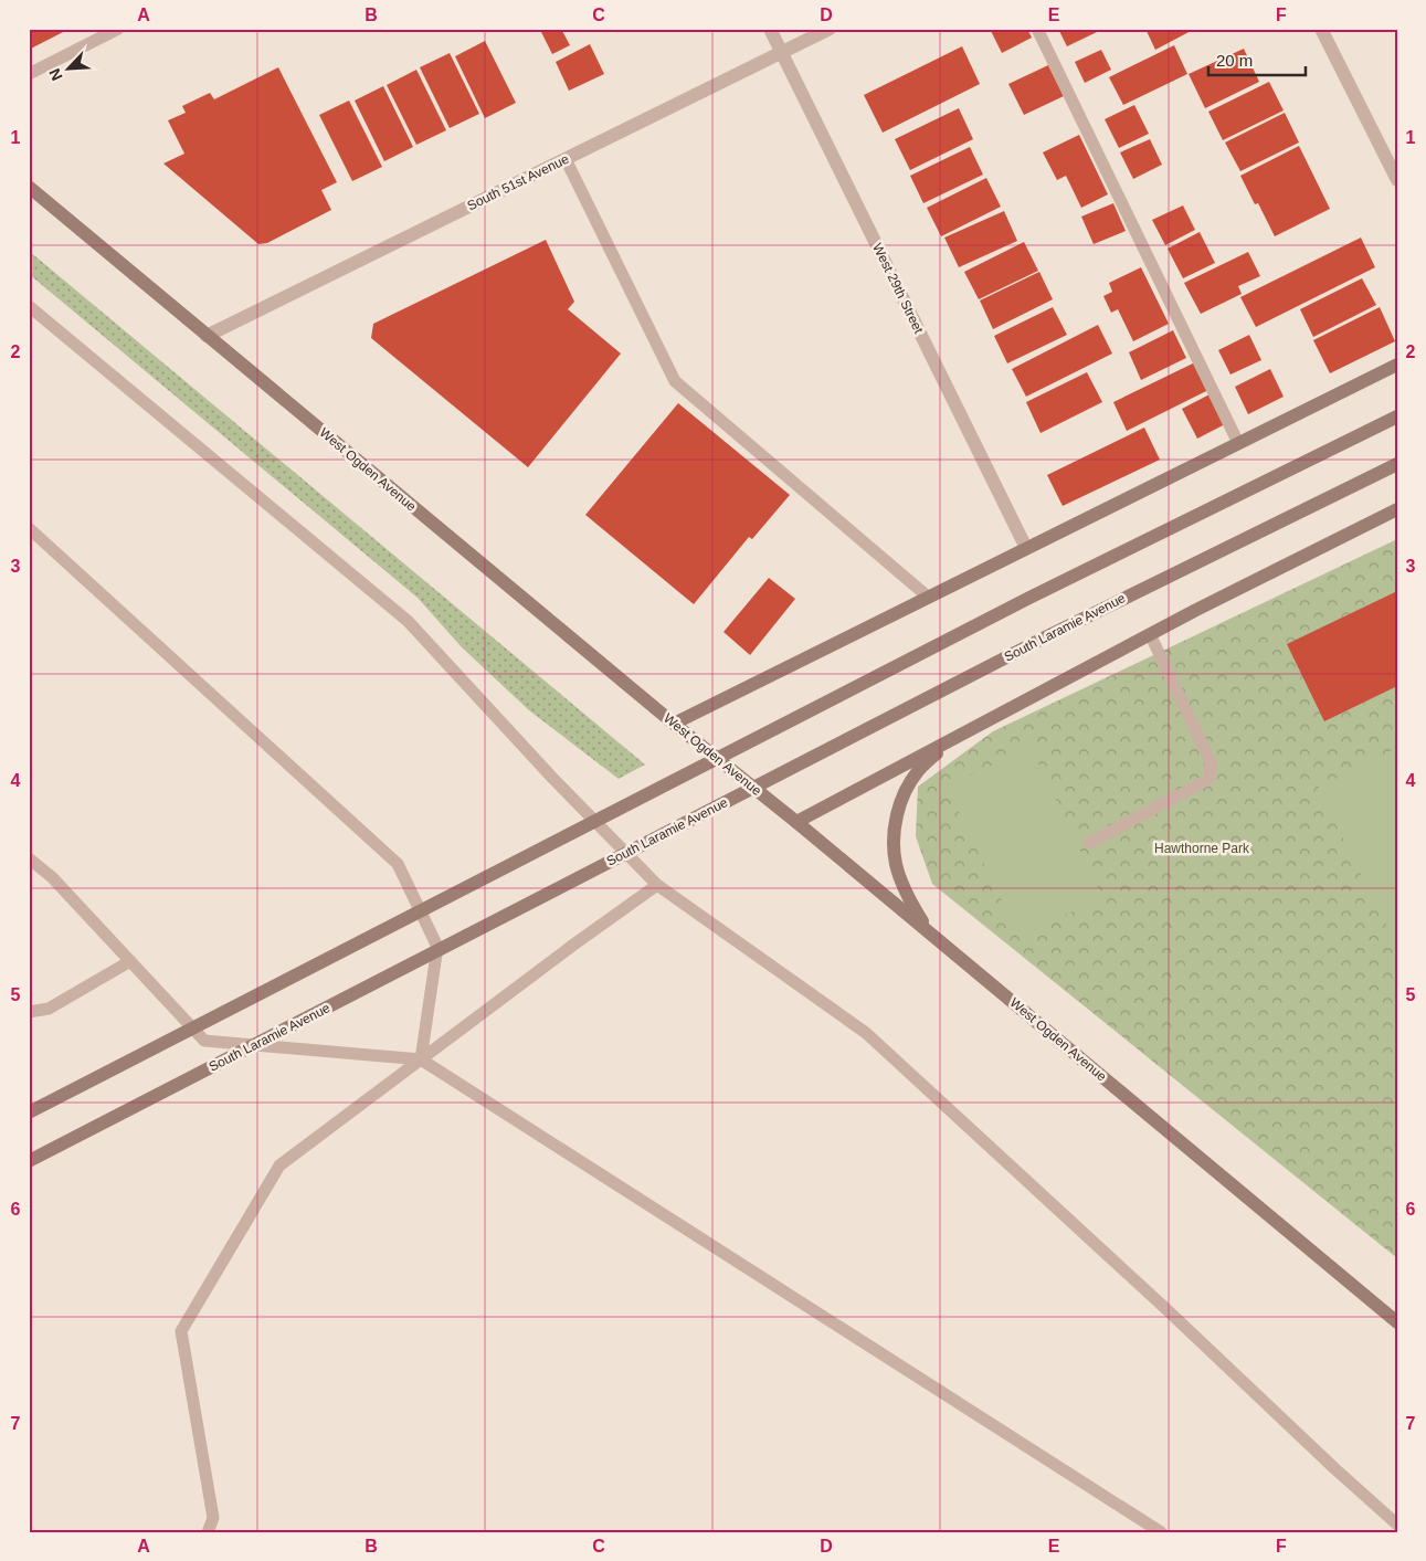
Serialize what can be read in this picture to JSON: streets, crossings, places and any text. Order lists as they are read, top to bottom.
{
  "streets": {
    "main road": ["West Ogden Avenue", "South Laramie Avenue"],
    "street": ["South 51st Avenue", "West 29th Street"]
  },
  "crossings": [
    ["South 51st Avenue", "West 29th Street"],
    ["South 51st Avenue", "West Ogden Avenue"]
  ],
  "parks": ["Hawthorne Park"],
  "scale_bar": "20 m",
  "north": "bottom left",
  "grid": {
    "columns": [
      "A",
      "B",
      "C",
      "D",
      "E",
      "F"
    ],
    "rows": [
      "1",
      "2",
      "3",
      "4",
      "5",
      "6",
      "7"
    ]
  }
}
